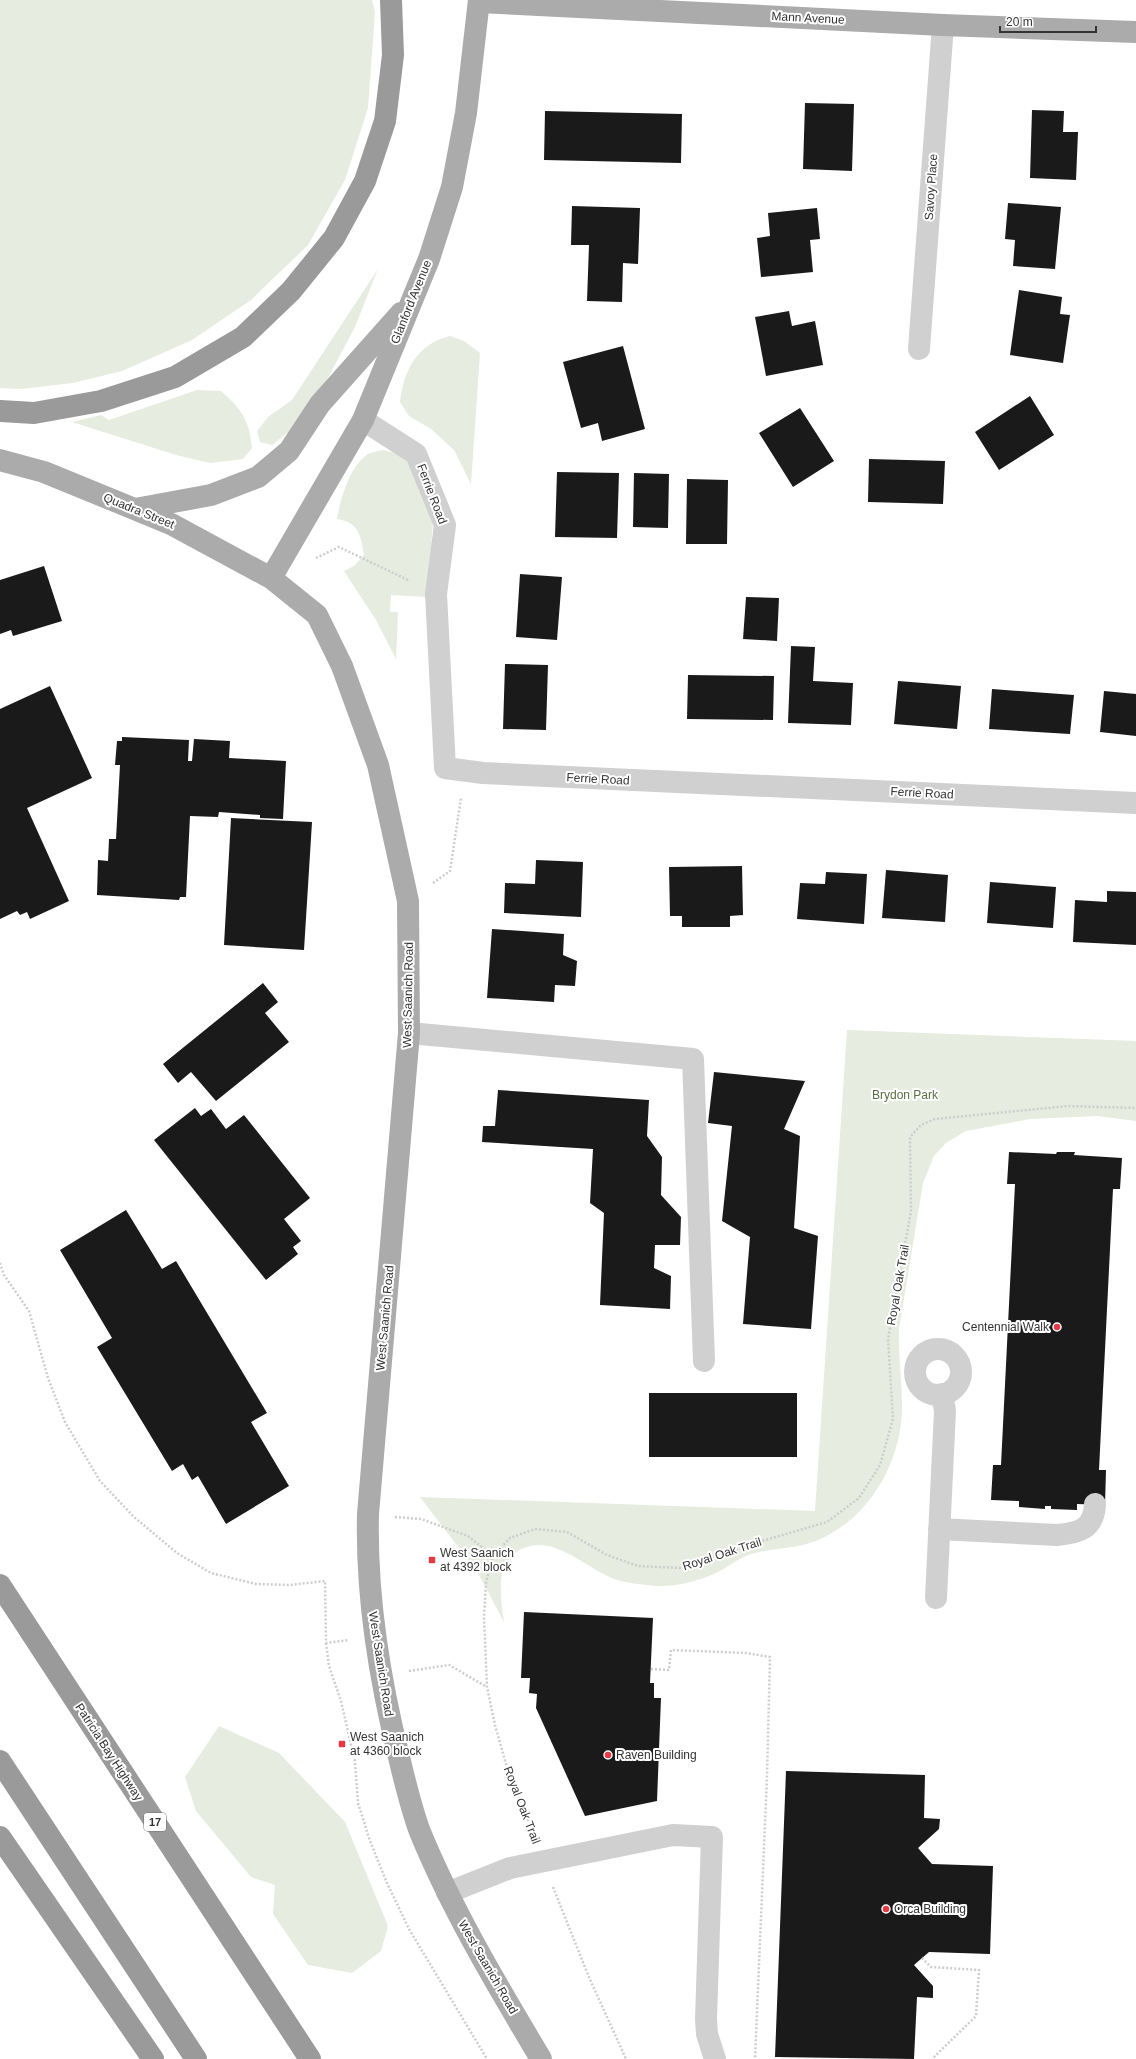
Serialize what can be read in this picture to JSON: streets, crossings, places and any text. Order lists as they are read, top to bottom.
{
  "streets": {
    "highway": ["Patricia Bay Highway", "17"],
    "main road": [
      "Mann Avenue",
      "Glanford Avenue",
      "Quadra Street",
      "West Saanich Road"
    ],
    "street": ["Savoy Place", "Ferrie Road"],
    "path": ["Royal Oak Trail"]
  },
  "crossings": [
    ["Mann Avenue", "Savoy Place"],
    ["Mann Avenue", "Glanford Avenue"],
    ["Glanford Avenue", "Ferrie Road"],
    ["Glanford Avenue", "Quadra Street"],
    ["Glanford Avenue", "West Saanich Road"],
    ["Quadra Street", "West Saanich Road"]
  ],
  "parks": ["Brydon Park"],
  "places": {
    "other": ["Centennial Walk", "Raven Building", "Orca Building"],
    "transit": ["West Saanich at 4392 block", "West Saanich at 4360 block"]
  },
  "scale_bar": "20 m"
}
